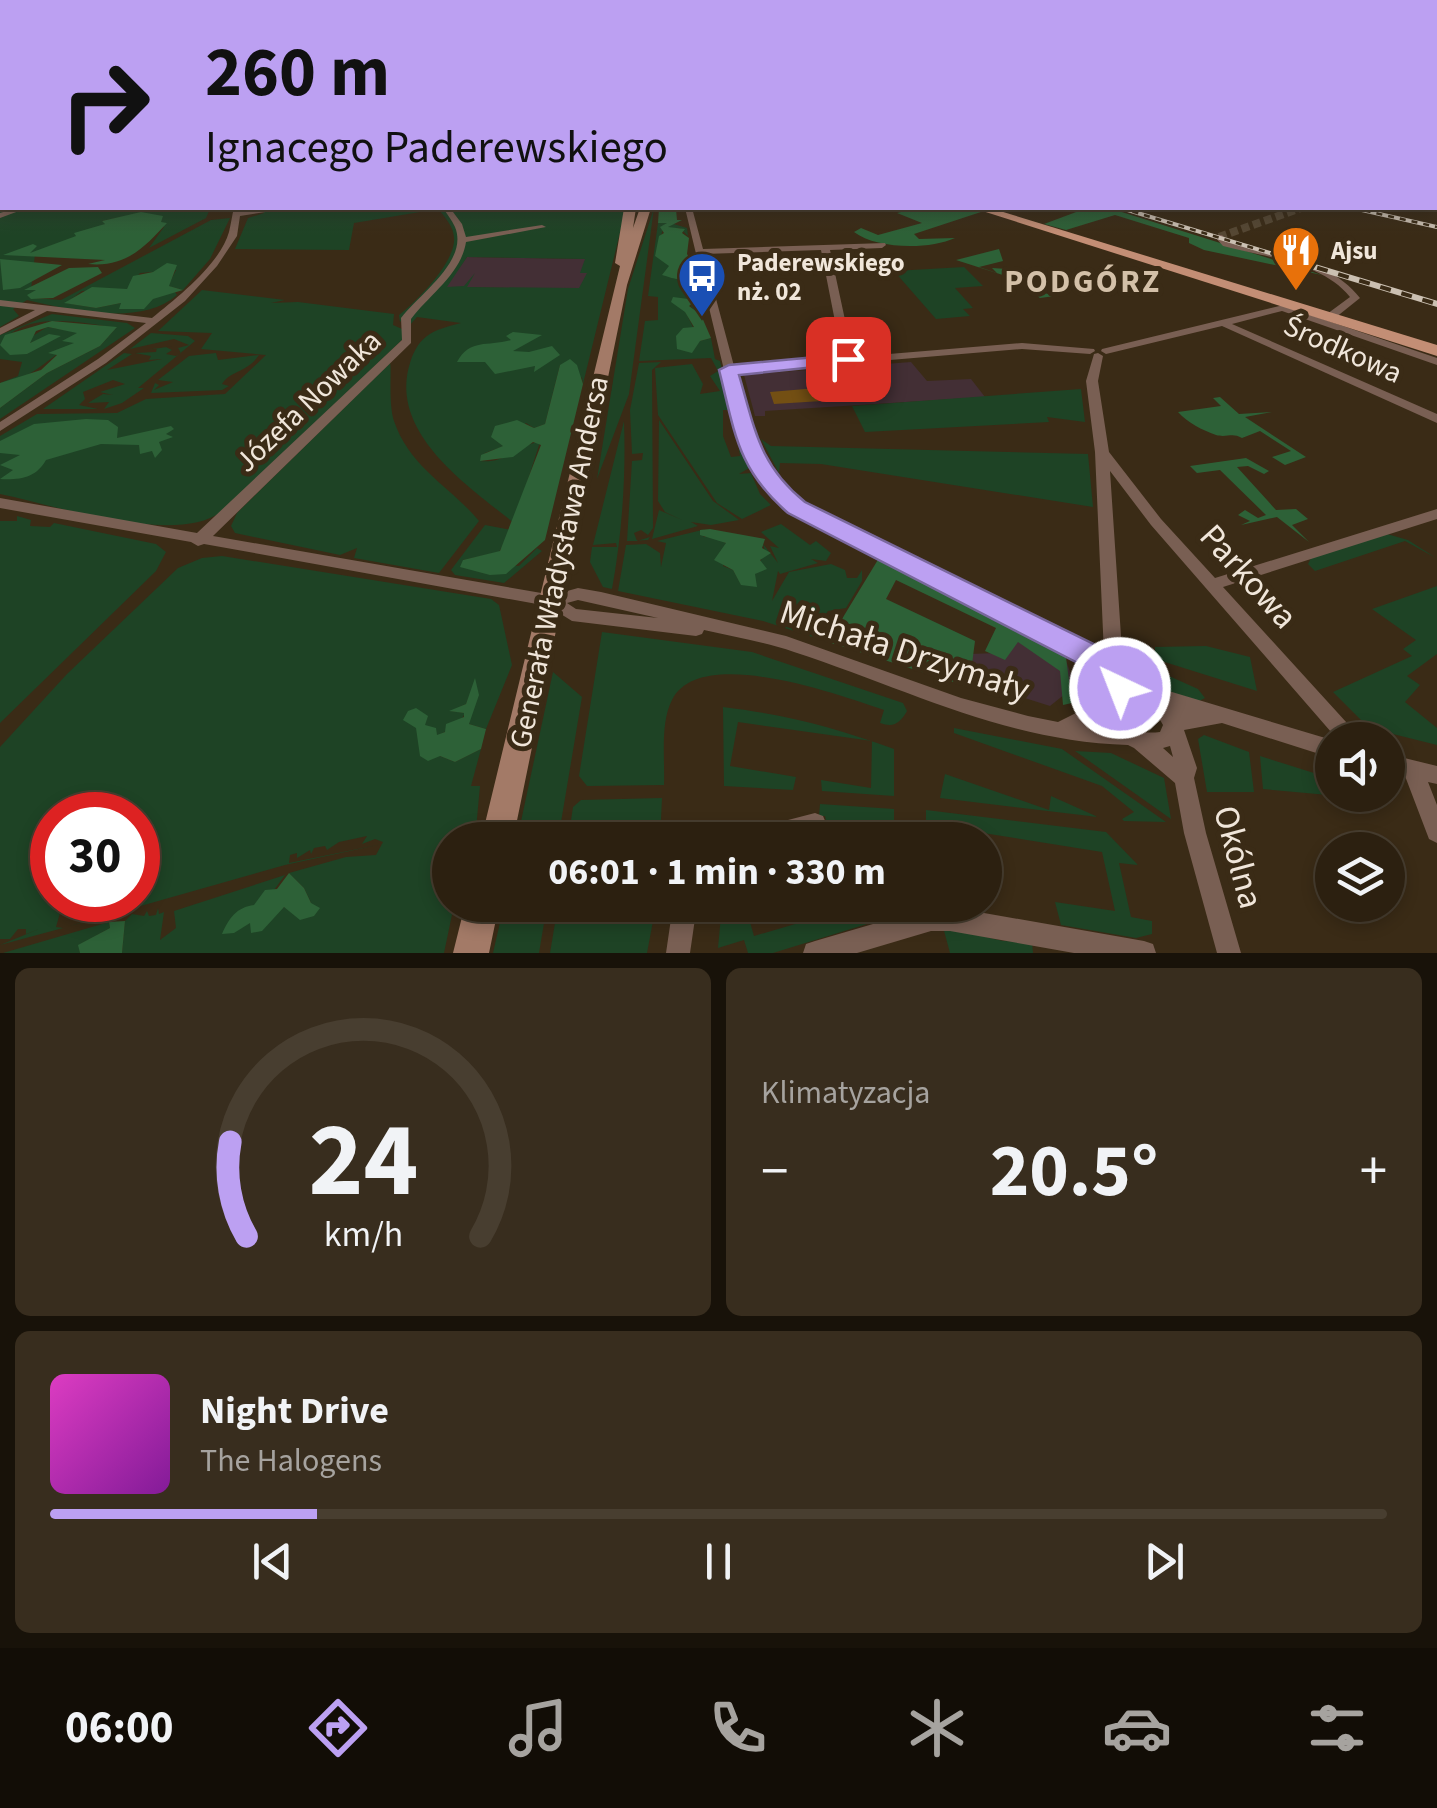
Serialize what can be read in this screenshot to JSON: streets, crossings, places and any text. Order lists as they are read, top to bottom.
{
  "streets": {
    "main road": ["Generała Władysława Andersa"],
    "street": [
      "Środkowa",
      "Józefa Nowaka",
      "Parkowa",
      "Michała Drzymały",
      "Okólna"
    ]
  },
  "crossings": [
    ["Józefa Nowaka", "Michała Drzymały"],
    ["Generała Władysława Andersa", "Michała Drzymały"],
    ["Michała Drzymały", "Okólna"]
  ],
  "districts": ["PODGÓRZ"],
  "places": {
    "restaurant": ["Ajsu"],
    "bus stop": ["Paderewskiego nż. 02"]
  },
  "page": {
    "turn": ["260 m", "Ignacego Paderewskiego"],
    "limit": "30",
    "trip": "06:01 · 1 min · 330 m",
    "tile": "Klimatyzacja",
    "heat": ["−", "20.5°", "+"],
    "song": ["Night Drive", "The Halogens"],
    "tabs": "06:00",
    "gauge": ["24", "km/h"]
  }
}
